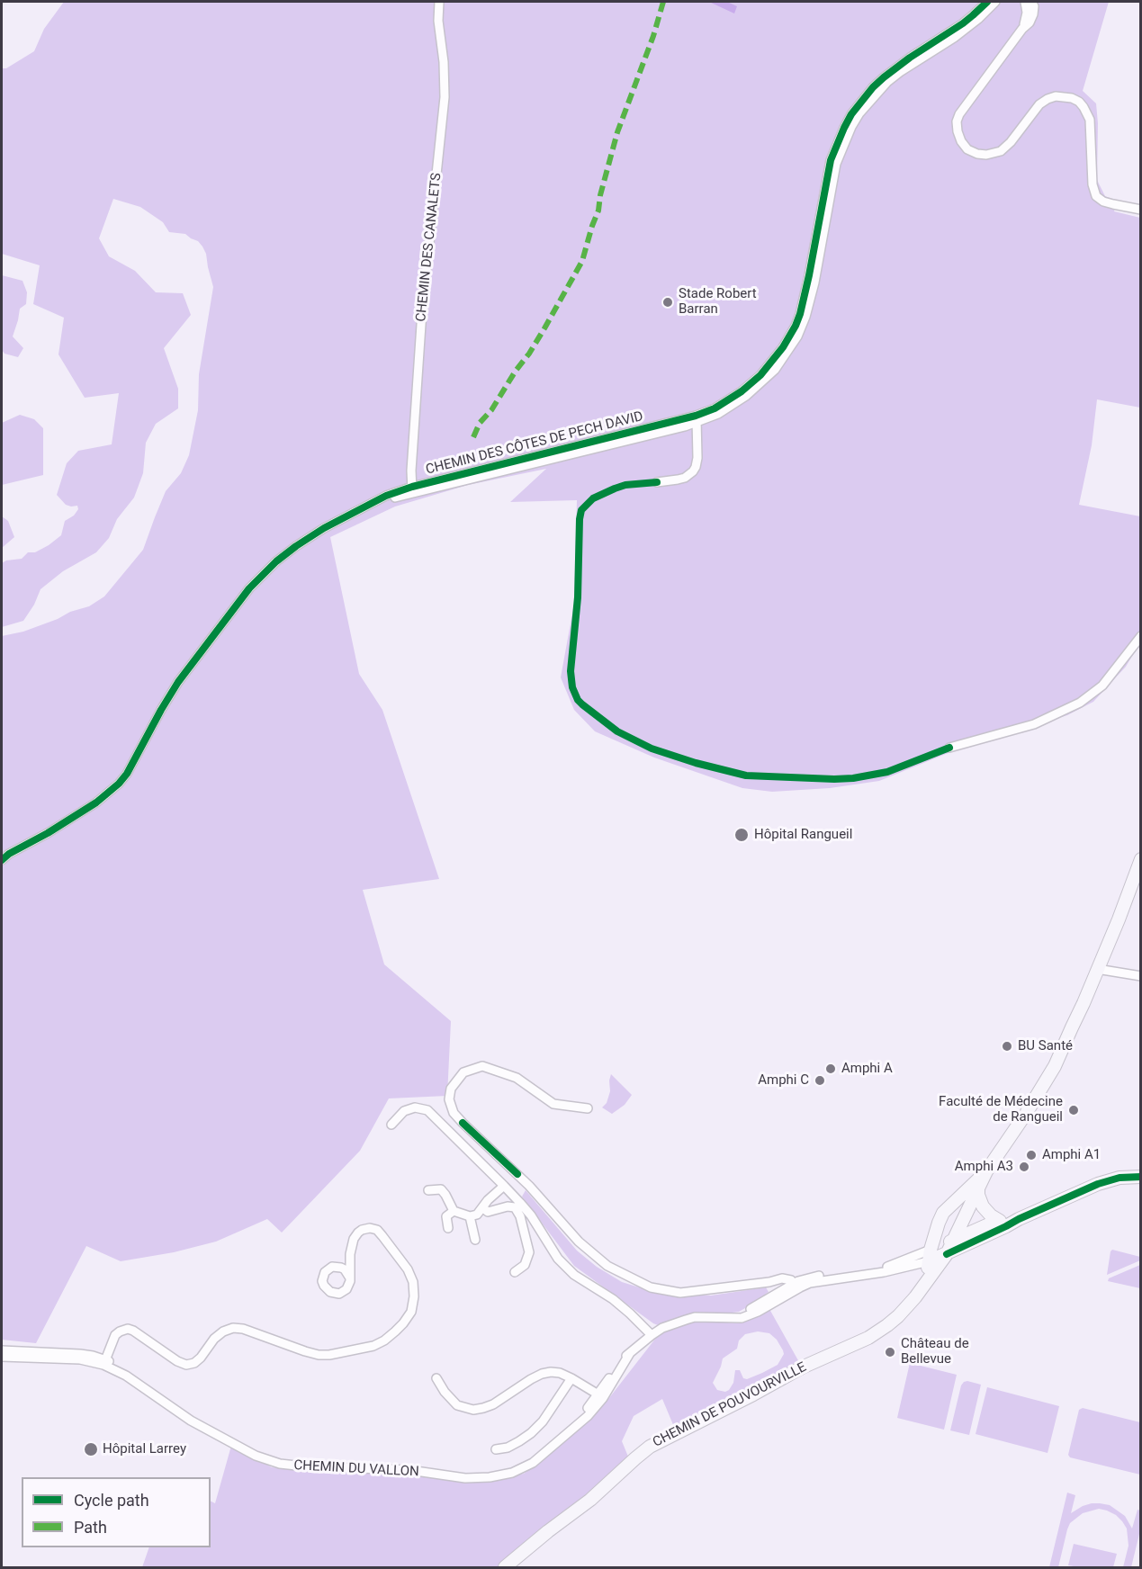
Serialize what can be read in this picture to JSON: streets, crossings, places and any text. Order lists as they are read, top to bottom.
{
  "streets": {
    "street": [
      "CHEMIN DES CANALETS",
      "CHEMIN DES CÔTES DE PECH DAVID",
      "CHEMIN DE POUVOURVILLE",
      "CHEMIN DU VALLON"
    ]
  },
  "crossings": [
    ["CHEMIN DES CANALETS", "CHEMIN DES CÔTES DE PECH DAVID"],
    ["CHEMIN DE POUVOURVILLE", "CHEMIN DU VALLON"]
  ],
  "places": [
    "Stade Robert Barran",
    "Hôpital Rangueil",
    "BU Santé",
    "Amphi A",
    "Amphi C",
    "Faculté de Médecine de Rangueil",
    "Amphi A1",
    "Amphi A3",
    "Château de Bellevue",
    "Hôpital Larrey"
  ],
  "legend": ["Cycle path", "Path"]
}
